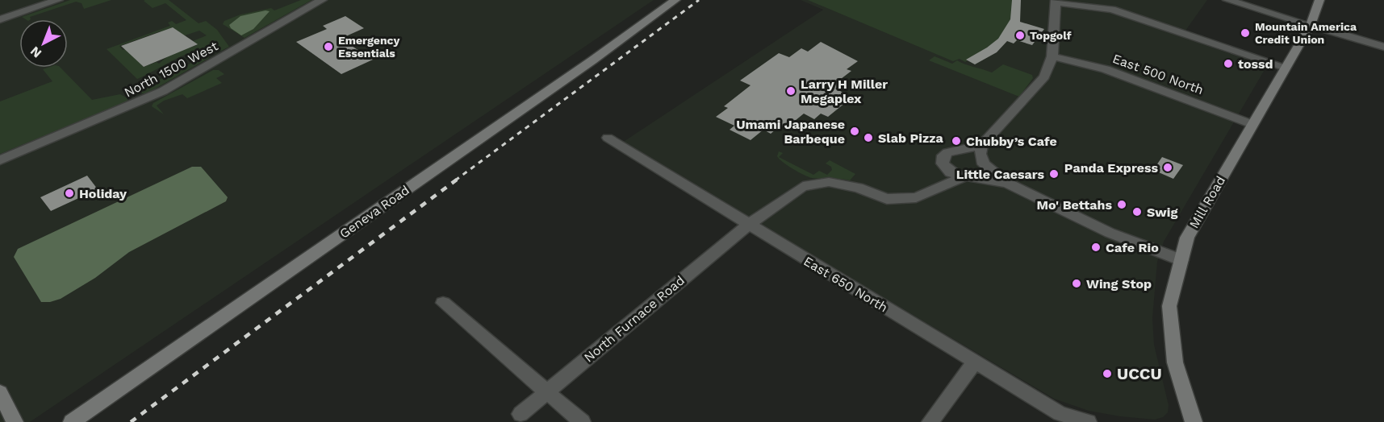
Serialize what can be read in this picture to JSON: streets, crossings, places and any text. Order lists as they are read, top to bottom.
{
  "streets": {
    "main road": ["Mill Road", "Geneva Road"],
    "street": [
      "North 1500 West",
      "East 500 North",
      "East 650 North",
      "North Furnace Road"
    ]
  },
  "crossings": [
    ["East 500 North", "Mill Road"],
    ["East 650 North", "North Furnace Road"]
  ],
  "places": [
    "Mountain America Credit Union",
    "Topgolf",
    "Emergency Essentials",
    "tossd",
    "Larry H Miller Megaplex",
    "Umami Japanese Barbeque",
    "Slab Pizza",
    "Chubby’s Cafe",
    "Panda Express",
    "Little Caesars",
    "Holiday",
    "Mo' Bettahs",
    "Swig",
    "Cafe Rio",
    "Wing Stop",
    "UCCU"
  ],
  "north": "bottom left"
}
